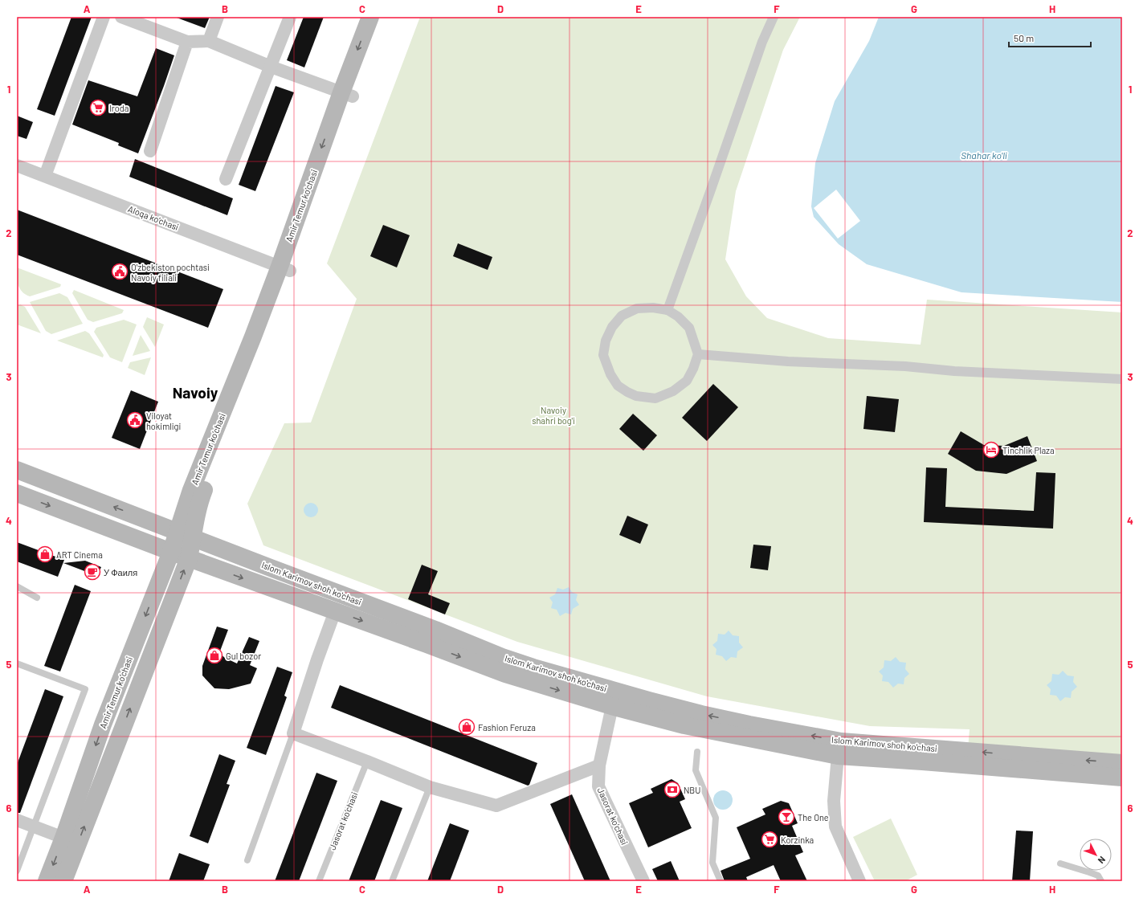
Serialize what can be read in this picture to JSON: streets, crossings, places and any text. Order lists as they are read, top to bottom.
{
  "streets": {
    "main road": ["Amir Temur ko‘chasi", "Islom Karimov shoh ko'chasi"],
    "street": ["Aloqa ko'chasi", "Jasorat ko‘chasi"]
  },
  "crossings": [
    ["Amir Temur ko‘chasi", "Aloqa ko'chasi"],
    ["Amir Temur ko‘chasi", "Islom Karimov shoh ko'chasi"],
    ["Islom Karimov shoh ko'chasi", "Jasorat ko‘chasi"]
  ],
  "districts": ["Navoiy"],
  "water": ["Shahar ko'li"],
  "parks": ["Navoiy shahri bog'i"],
  "places": {
    "supermarket": ["Iroda", "Korzinka"],
    "public building": ["O'zbekiston pochtasi Navoiy filiali", "Viloyat hokimligi"],
    "hotel": ["Tinchlik Plaza"],
    "shop": ["ART Cinema", "Gul bozor", "Fashion Feruza"],
    "cafe": ["У Фаиля"],
    "bank": ["NBU"],
    "bar": ["The One"]
  },
  "scale_bar": "50 m",
  "north": "bottom right",
  "grid": {
    "columns": [
      "A",
      "B",
      "C",
      "D",
      "E",
      "F",
      "G",
      "H"
    ],
    "rows": [
      "1",
      "2",
      "3",
      "4",
      "5",
      "6"
    ]
  }
}
